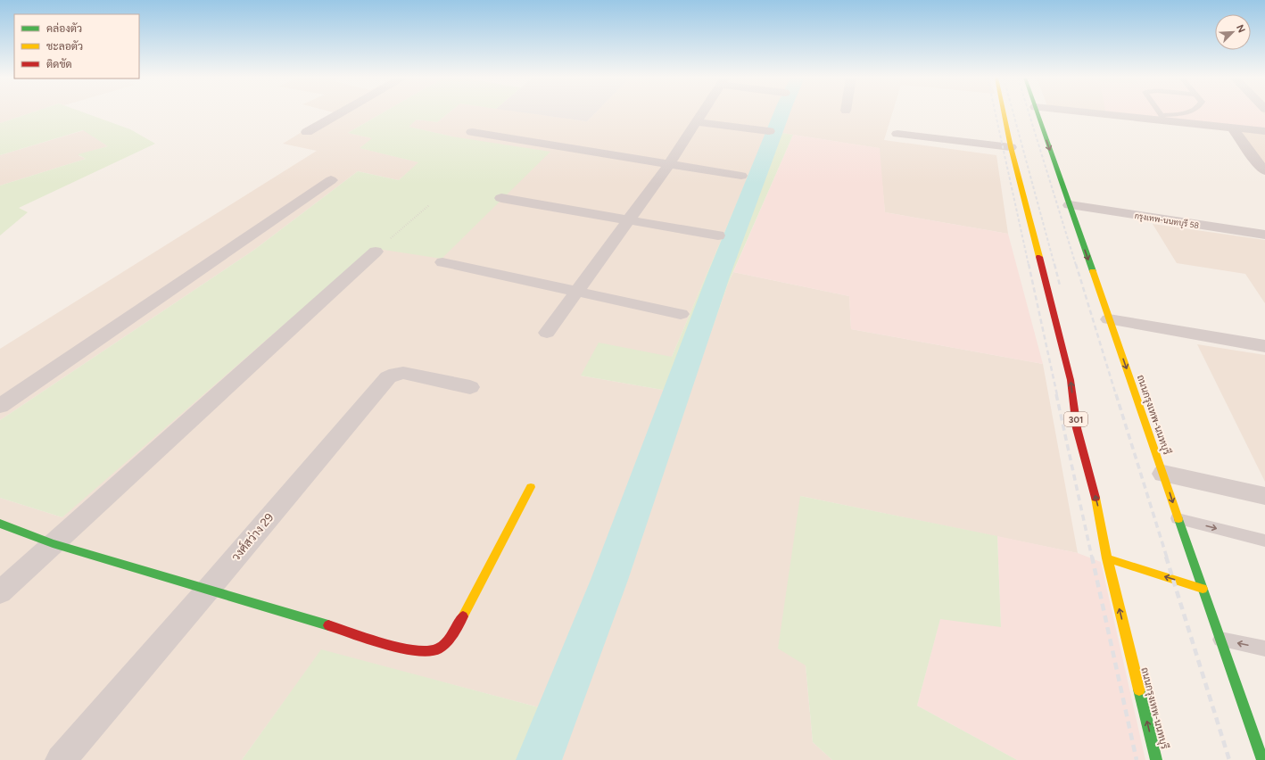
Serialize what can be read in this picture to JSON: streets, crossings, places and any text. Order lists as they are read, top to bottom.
{
  "streets": {
    "main road": ["ถนนกรุงเทพ-นนทบุรี", "301"],
    "street": ["กรุงเทพ-นนทบุรี 58", "วงศ์สว่าง 29"]
  },
  "crossings": [
    ["กรุงเทพ-นนทบุรี 58", "ถนนกรุงเทพ-นนทบุรี"]
  ],
  "legend": ["คล่องตัว", "ชะลอตัว", "ติดขัด"],
  "north": "top right"
}
